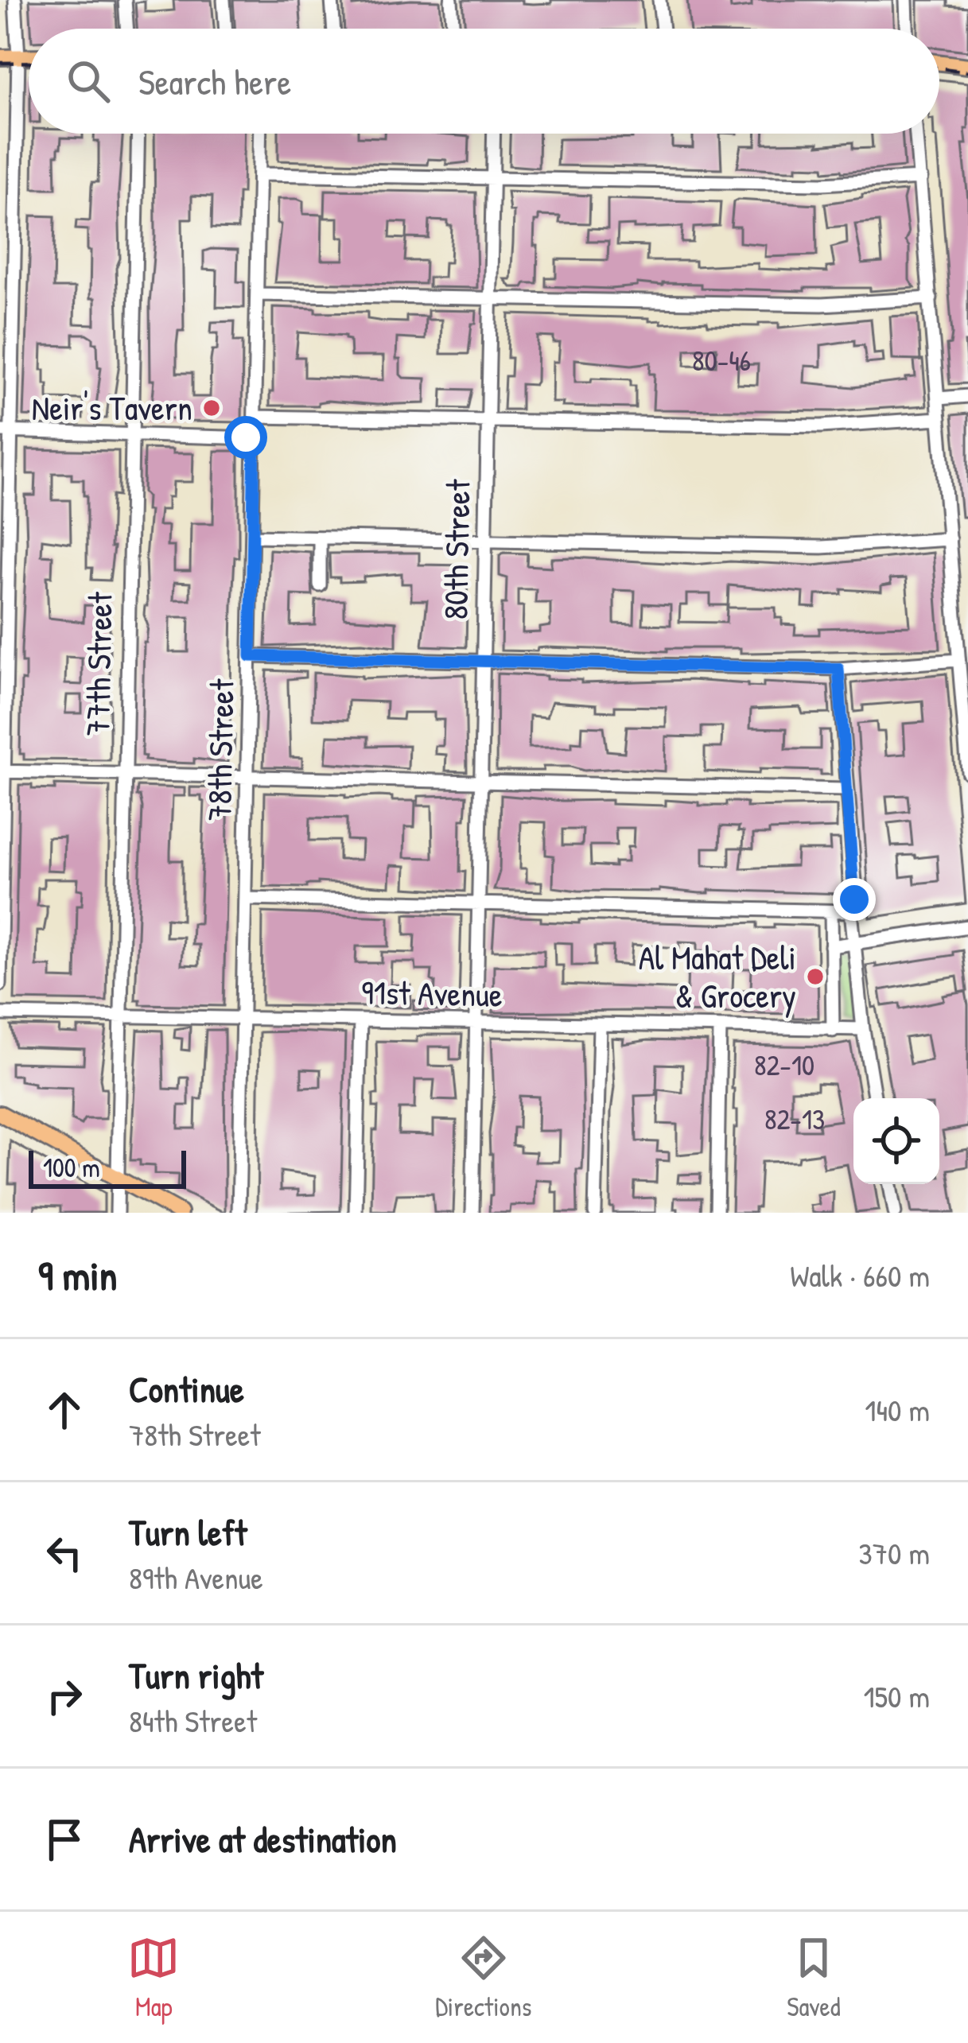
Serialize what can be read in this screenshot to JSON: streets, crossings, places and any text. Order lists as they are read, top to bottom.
{
  "streets": {
    "street": [
      "80th Street",
      "77th Street",
      "78th Street",
      "91st Avenue"
    ]
  },
  "crossings": [
    ["80th Street", "91st Avenue"],
    ["77th Street", "91st Avenue"],
    ["78th Street", "91st Avenue"]
  ],
  "places": ["Neir's Tavern", "Al Mahat Deli & Grocery"],
  "house_numbers": ["80-46", "82-10", "82-13"],
  "scale_bar": "100 m",
  "page": {
    "search": "Search here",
    "scale": "100 m",
    "heading": ["9 min", "Walk · 660 m"],
    "list": [
      ["Continue", "78th Street", "140 m"],
      ["Turn left", "89th Avenue", "370 m"],
      ["Turn right", "84th Street", "150 m"],
      "Arrive at destination"
    ],
    "nav": ["Map", "Directions", "Saved"]
  }
}
